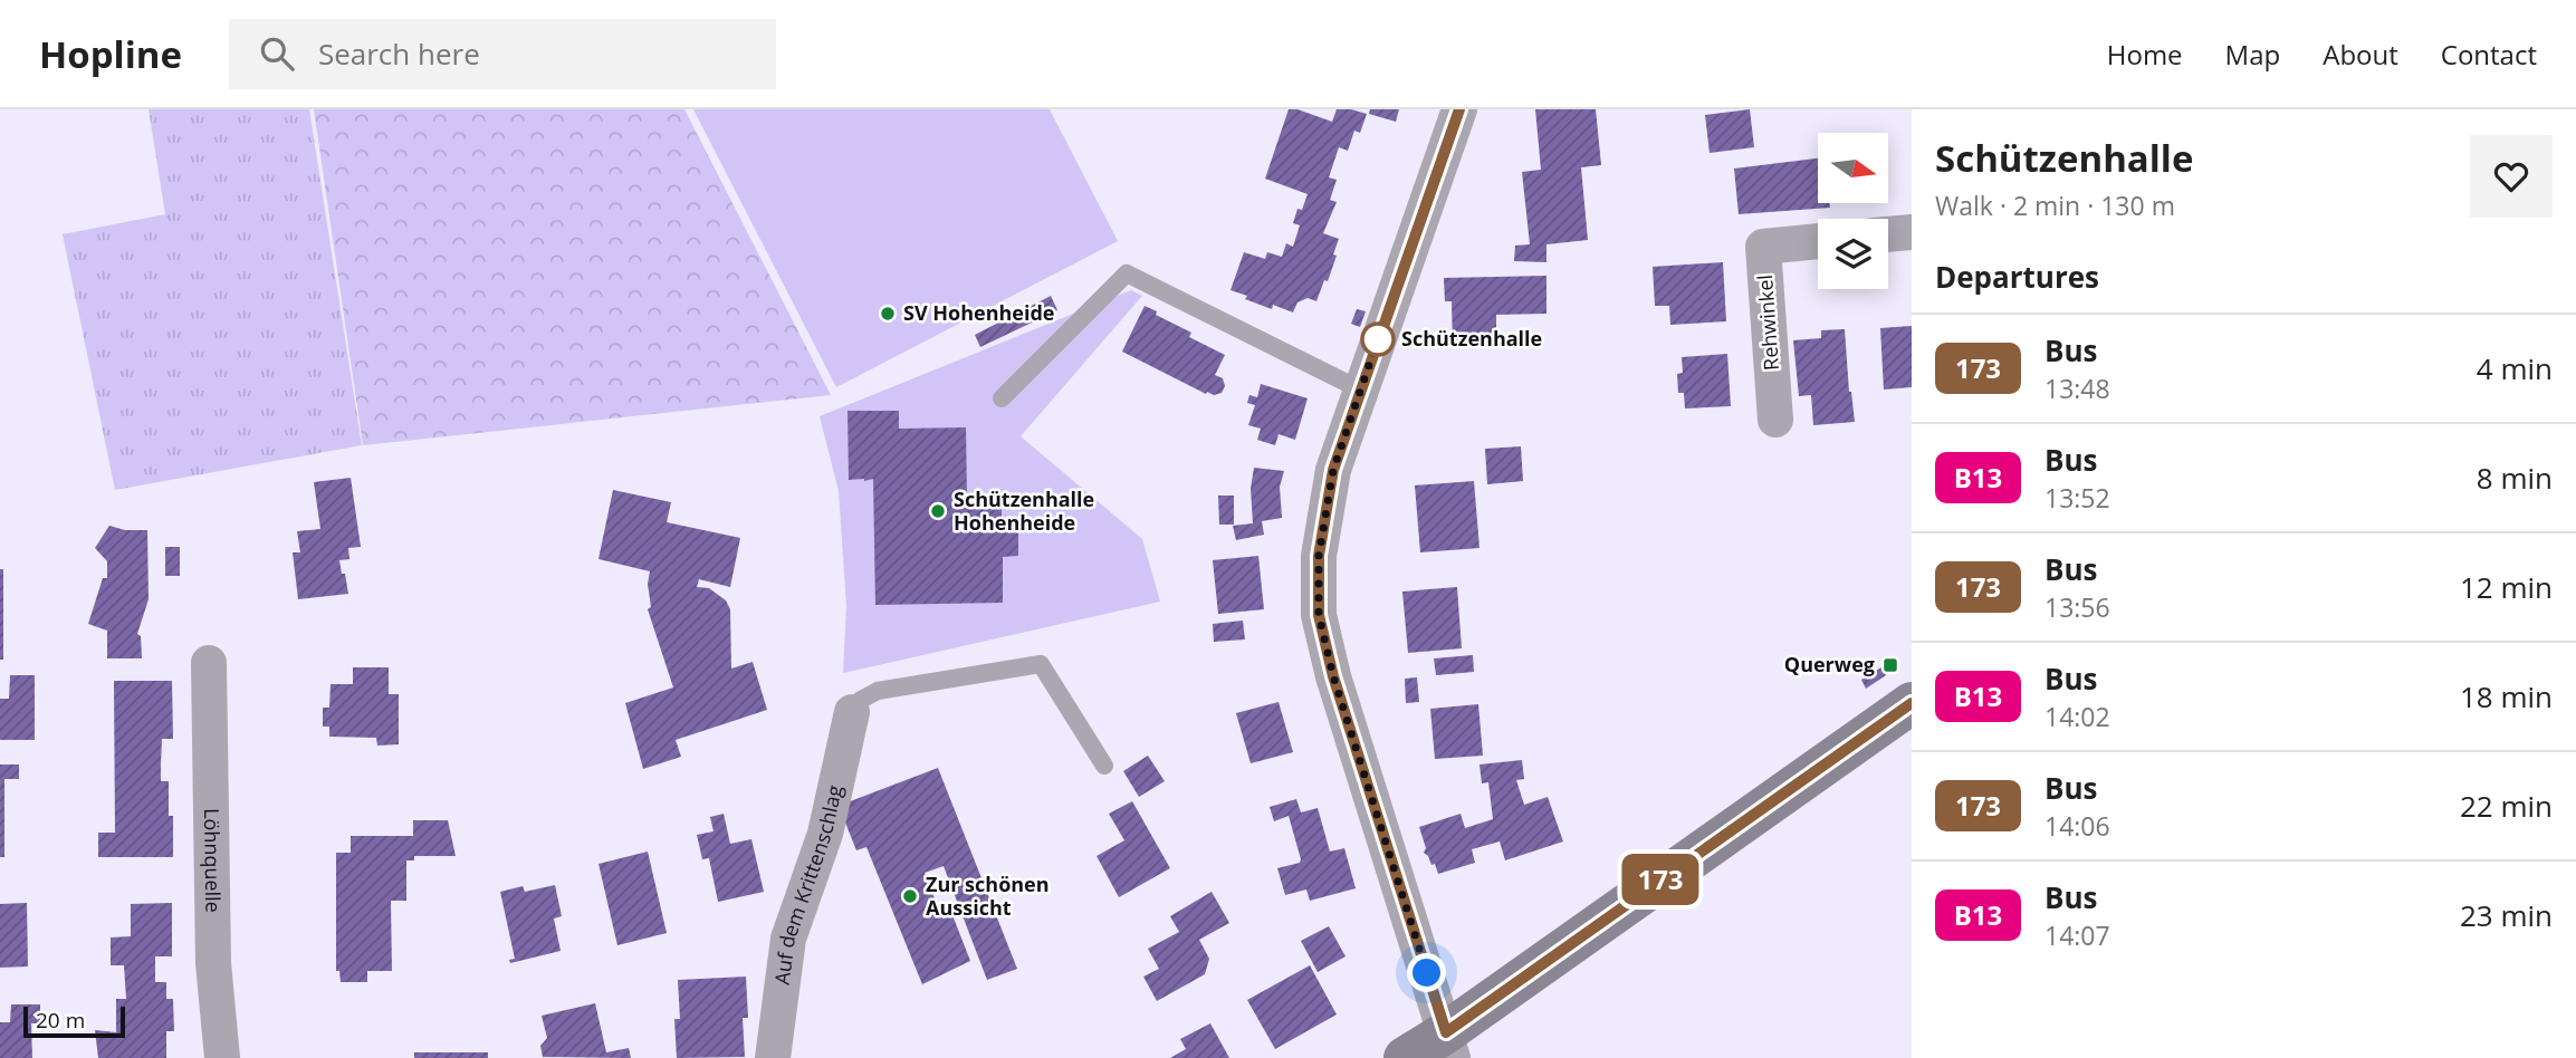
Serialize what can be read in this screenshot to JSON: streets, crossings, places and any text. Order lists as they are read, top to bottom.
{
  "streets": {
    "street": ["Rehwinkel", "Löhnquelle", "Auf dem Krittenschlag"]
  },
  "places": {
    "other": [
      "SV Hohenheide",
      "Schützenhalle",
      "Schützenhalle Hohenheide",
      "Zur schönen Aussicht"
    ],
    "transit": ["Querweg"]
  },
  "lines": ["bus line 173"],
  "scale_bar": "20 m",
  "north": "right",
  "page": {
    "header": "Hopline",
    "search": "Search here",
    "nav": [
      "Home",
      "Map",
      "About",
      "Contact"
    ],
    "on_map": "173",
    "heading": [
      ["Schützenhalle", "Walk · 2 min · 130 m"],
      "Departures"
    ],
    "list": [
      {
        "mark": "173",
        "name": "Bus",
        "note": "13:48",
        "value": "4 min"
      },
      {
        "mark": "B13",
        "name": "Bus",
        "note": "13:52",
        "value": "8 min"
      },
      {
        "mark": "173",
        "name": "Bus",
        "note": "13:56",
        "value": "12 min"
      },
      {
        "mark": "B13",
        "name": "Bus",
        "note": "14:02",
        "value": "18 min"
      },
      {
        "mark": "173",
        "name": "Bus",
        "note": "14:06",
        "value": "22 min"
      },
      {
        "mark": "B13",
        "name": "Bus",
        "note": "14:07",
        "value": "23 min"
      }
    ],
    "scale": "20 m"
  }
}
